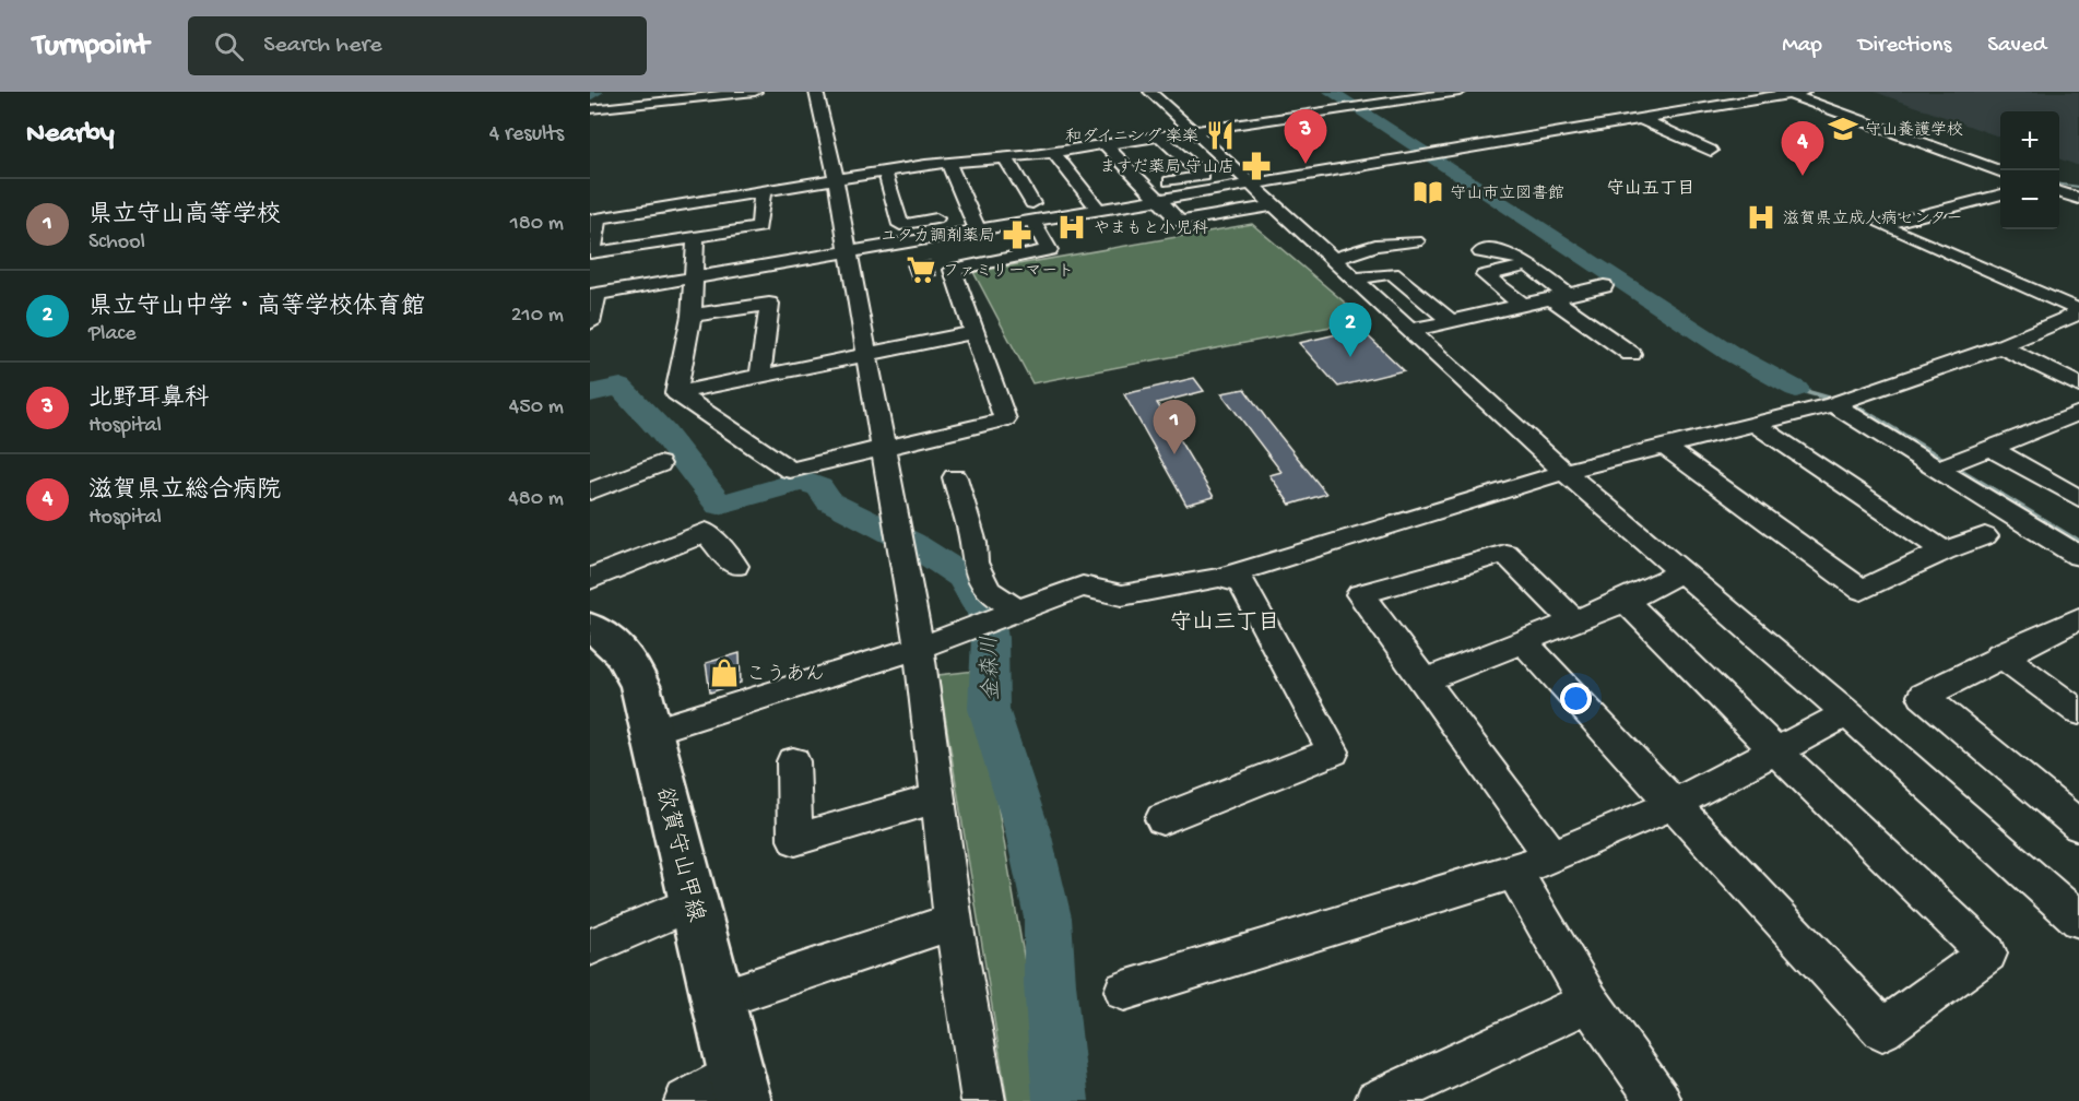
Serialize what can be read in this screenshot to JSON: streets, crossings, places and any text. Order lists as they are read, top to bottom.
{
  "streets": {
    "main road": ["欲賀守山甲線"]
  },
  "districts": ["守山五丁目", "守山三丁目"],
  "water": ["金森川"],
  "places": {
    "school or university": ["守山養護学校"],
    "restaurant": ["和ダイニング 楽楽"],
    "pharmacy": ["ますだ薬局 守山店", "ユタカ調剤薬局"],
    "library": ["守山市立図書館"],
    "hospital": ["滋賀県立成人病センター", "やまもと小児科"],
    "supermarket": ["ファミリーマート"],
    "shop": ["こうあん"]
  },
  "page": {
    "header": "Turnpoint",
    "search": "Search here",
    "nav": ["Map", "Directions", "Saved"],
    "heading": ["Nearby", "4 results"],
    "pins": [
      "3",
      "4",
      "2",
      "1"
    ],
    "map_buttons": ["+", "−"],
    "list": [
      {
        "mark": "1",
        "name": "県立守山高等学校",
        "note": "School",
        "value": "180 m"
      },
      {
        "mark": "2",
        "name": "県立守山中学・高等学校体育館",
        "note": "Place",
        "value": "210 m"
      },
      {
        "mark": "3",
        "name": "北野耳鼻科",
        "note": "Hospital",
        "value": "450 m"
      },
      {
        "mark": "4",
        "name": "滋賀県立総合病院",
        "note": "Hospital",
        "value": "480 m"
      }
    ]
  }
}
